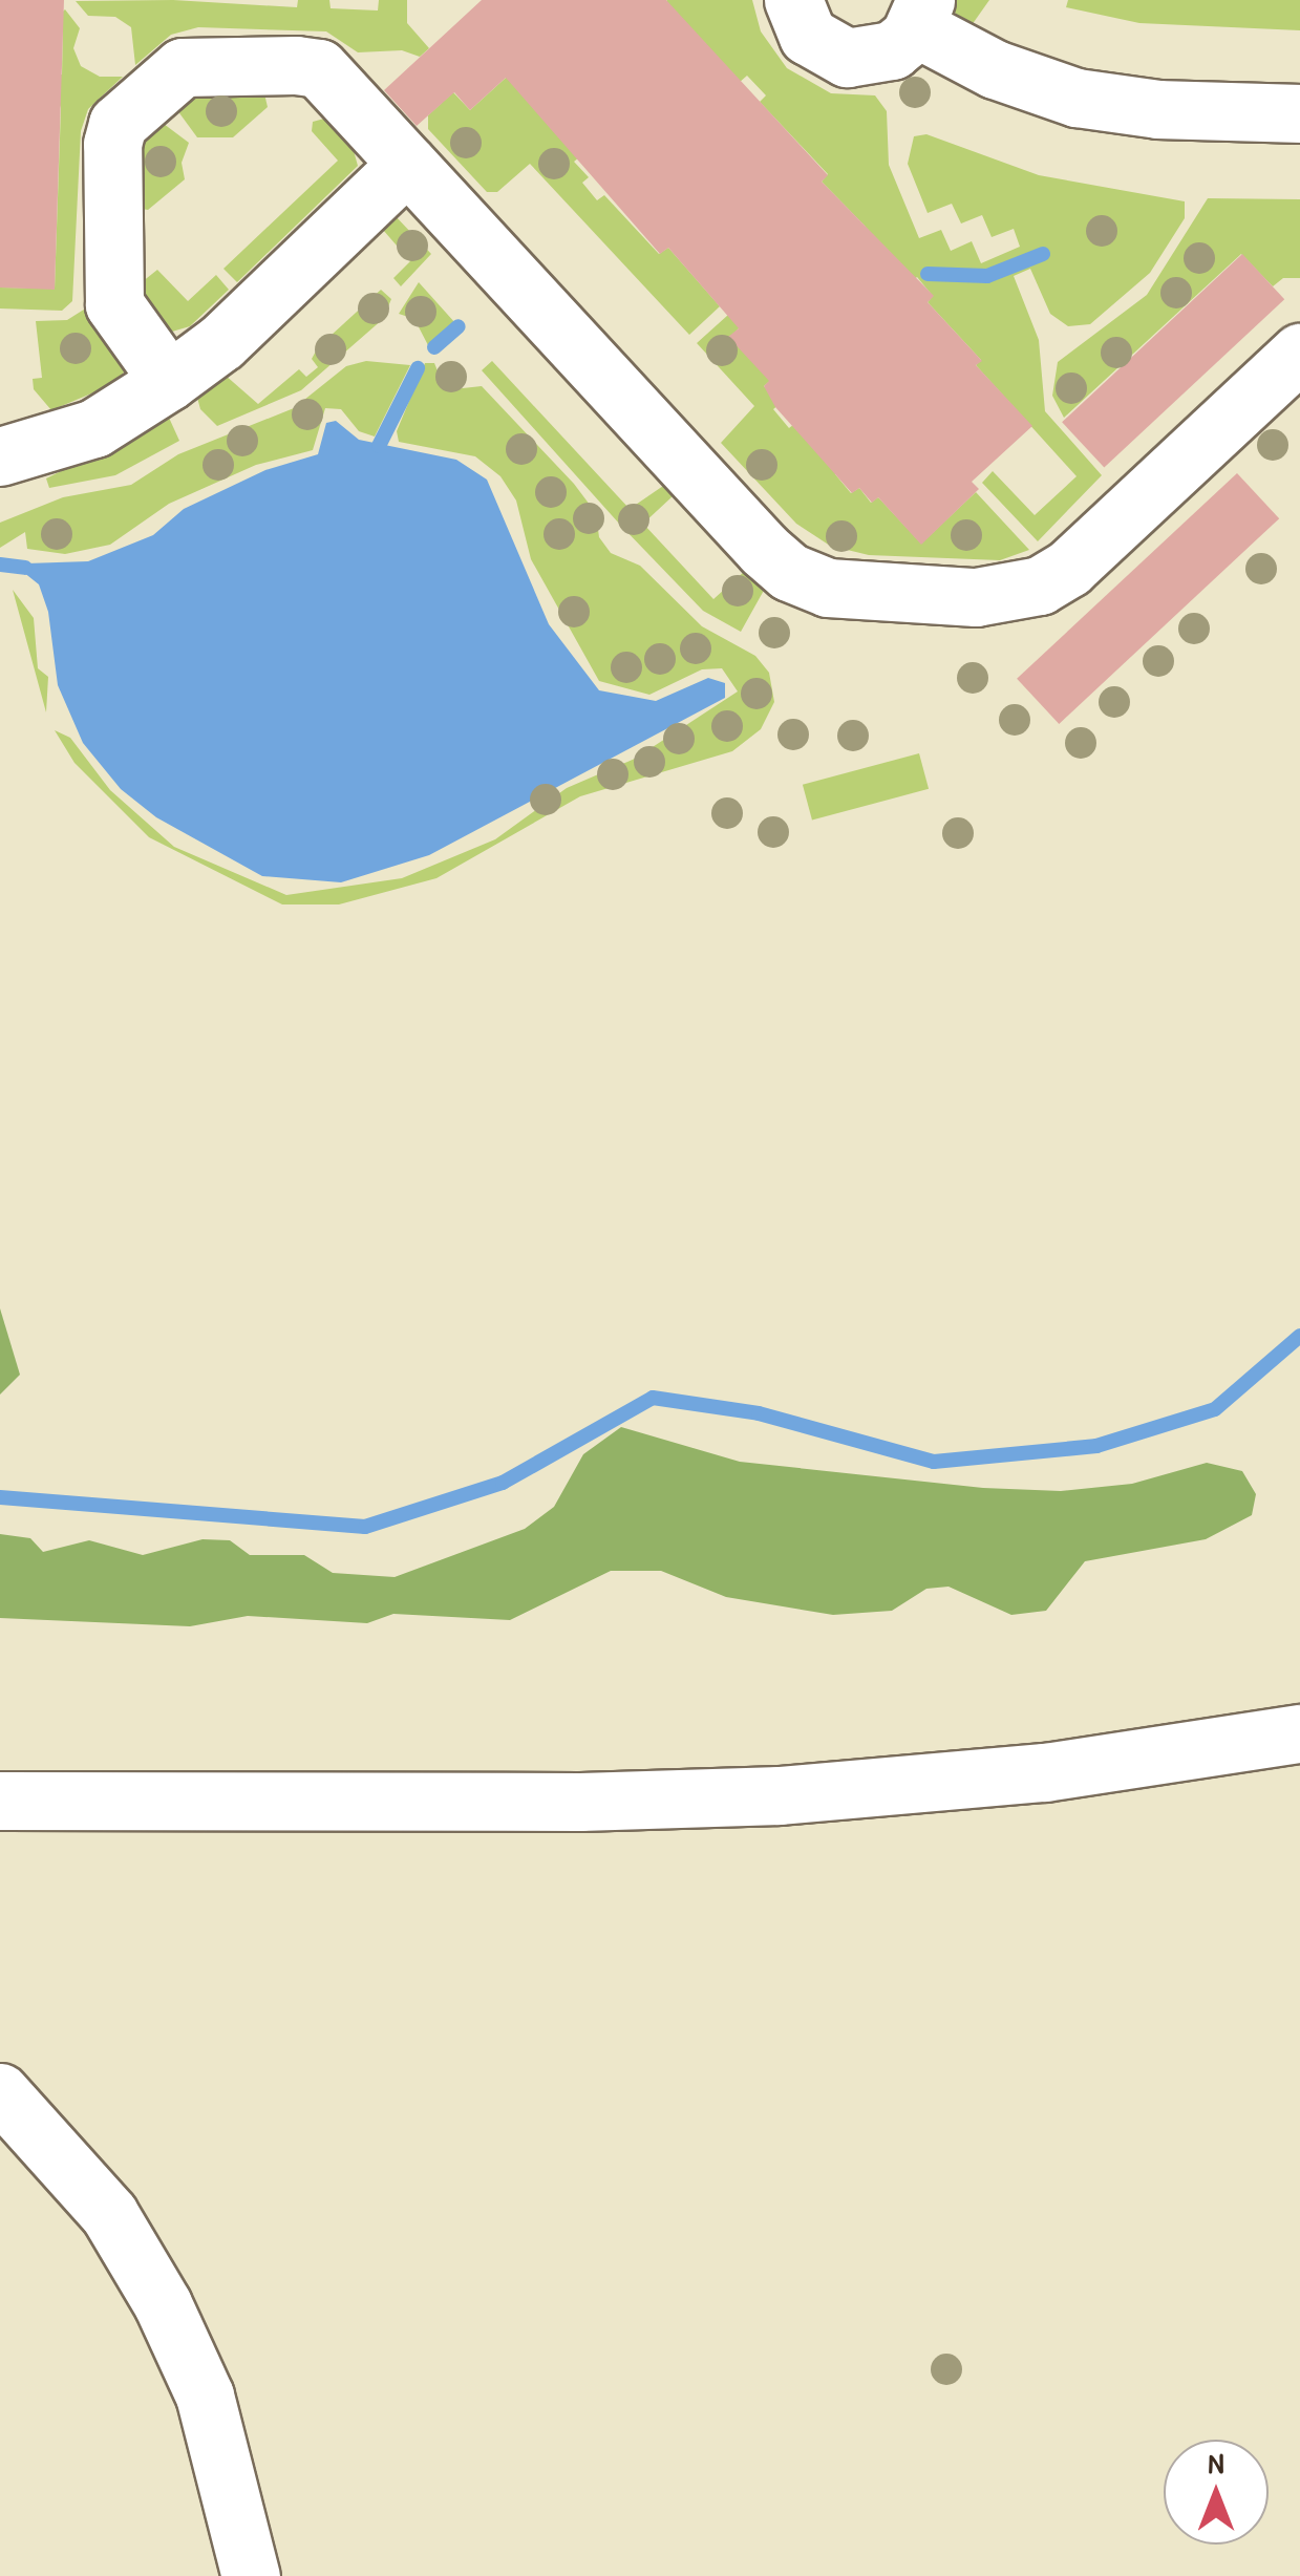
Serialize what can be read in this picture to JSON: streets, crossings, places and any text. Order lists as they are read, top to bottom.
{
  "north": "top"
}
